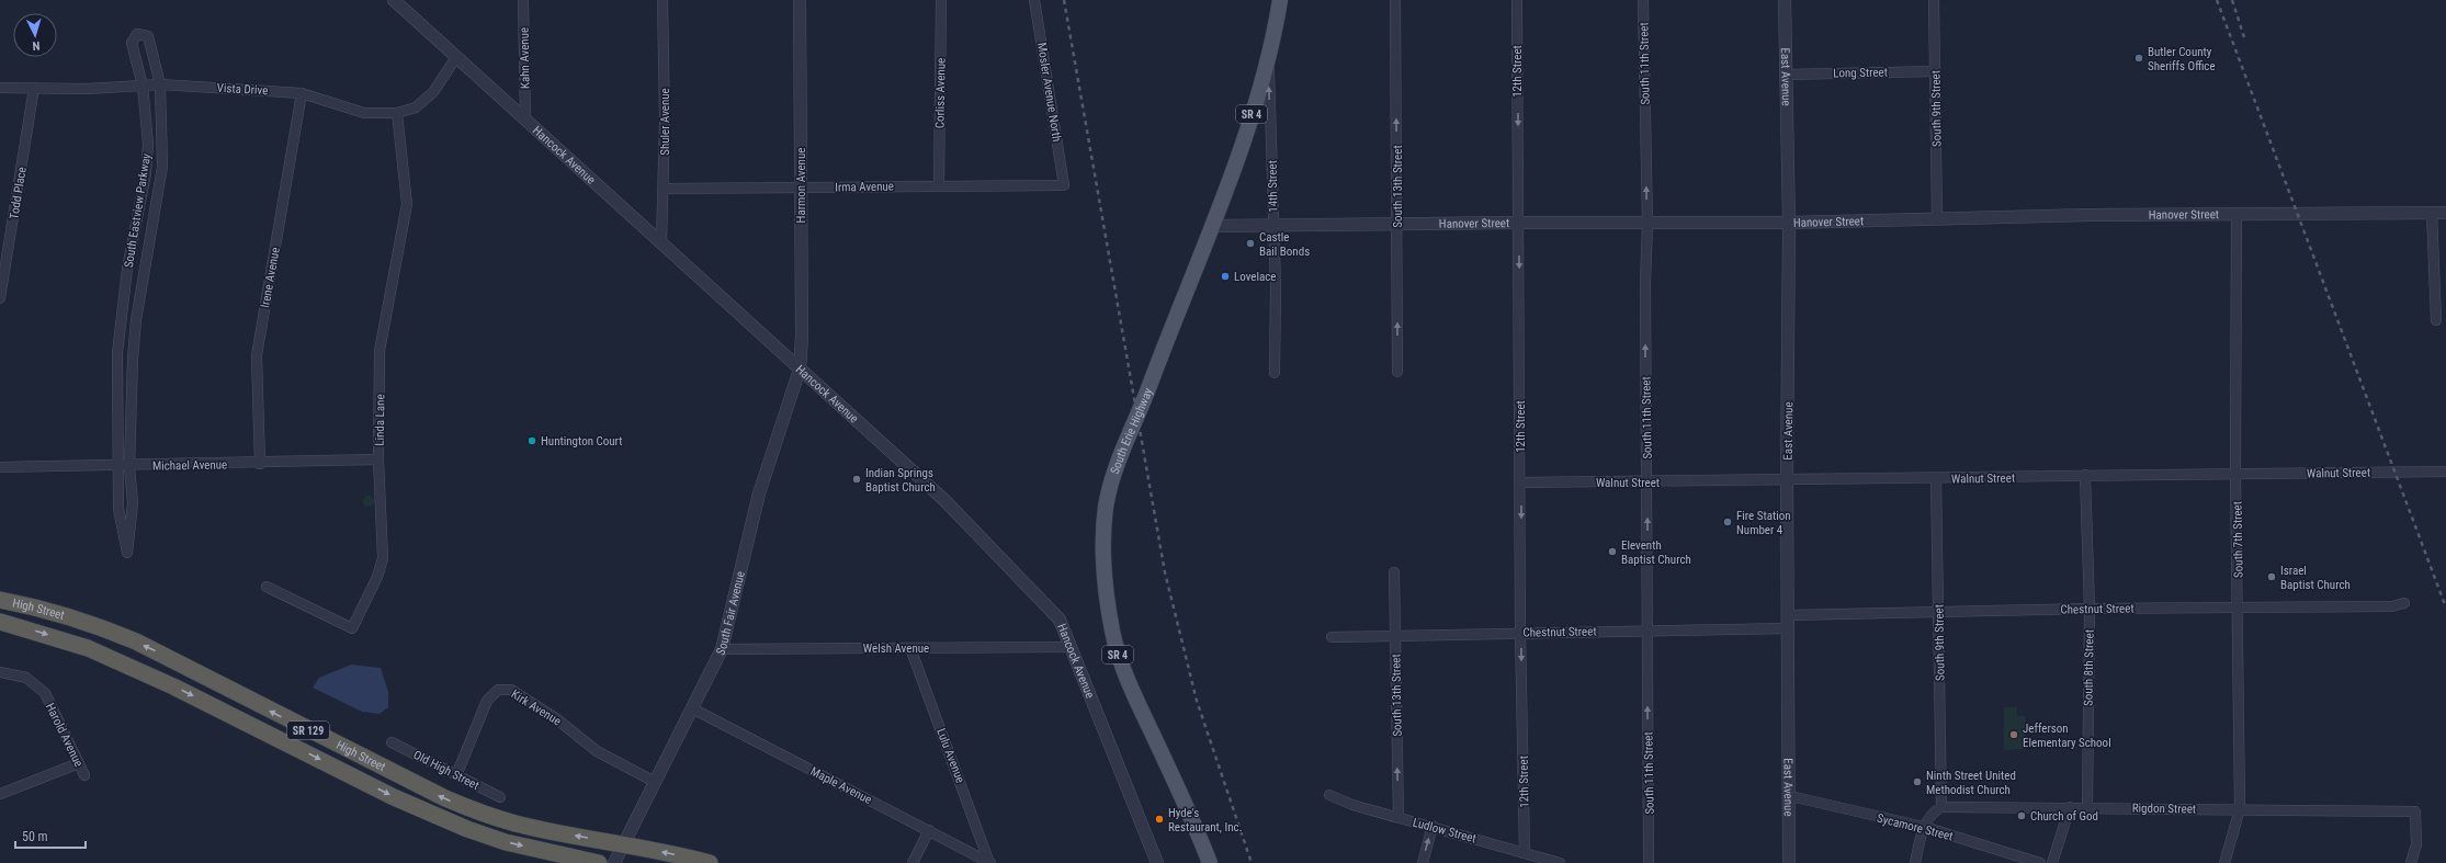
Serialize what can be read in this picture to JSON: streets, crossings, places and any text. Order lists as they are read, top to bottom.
{
  "streets": {
    "highway": ["High Street", "SR 129"],
    "main road": ["SR 4", "South Erie Highway"],
    "street": [
      "Kahn Avenue",
      "South 11th Street",
      "12th Street",
      "Long Street",
      "East Avenue",
      "Vista Drive",
      "Mosler Avenue North",
      "Corliss Avenue",
      "South 9th Street",
      "Shuler Avenue",
      "Hancock Avenue",
      "Harmon Avenue",
      "Irma Avenue",
      "14th Street",
      "South 13th Street",
      "Todd Place",
      "South Eastview Parkway",
      "Hanover Street",
      "Irene Avenue",
      "Linda Lane",
      "Michael Avenue",
      "Walnut Street",
      "South 7th Street",
      "Chestnut Street",
      "South Fair Avenue",
      "Welsh Avenue",
      "South 8th Street",
      "Kirk Avenue",
      "Harold Avenue",
      "Lulu Avenue",
      "Old High Street",
      "Maple Avenue",
      "Rigdon Street",
      "Sycamore Street",
      "Ludlow Street"
    ]
  },
  "crossings": [
    ["Kahn Avenue", "Hancock Avenue"],
    ["South 11th Street", "Hanover Street"],
    ["South 11th Street", "Walnut Street"],
    ["South 11th Street", "Chestnut Street"],
    ["12th Street", "Hanover Street"],
    ["12th Street", "Walnut Street"],
    ["12th Street", "Chestnut Street"],
    ["12th Street", "Ludlow Street"],
    ["Long Street", "East Avenue"],
    ["Long Street", "South 9th Street"],
    ["East Avenue", "Hanover Street"],
    ["East Avenue", "Walnut Street"],
    ["East Avenue", "Chestnut Street"],
    ["East Avenue", "Sycamore Street"],
    ["Vista Drive", "Hancock Avenue"],
    ["Vista Drive", "Todd Place"],
    ["Vista Drive", "South Eastview Parkway"],
    ["Vista Drive", "Irene Avenue"],
    ["Vista Drive", "Linda Lane"],
    ["Mosler Avenue North", "Irma Avenue"],
    ["Corliss Avenue", "Irma Avenue"],
    ["South 9th Street", "Hanover Street"],
    ["South 9th Street", "Walnut Street"],
    ["South 9th Street", "Chestnut Street"],
    ["South 9th Street", "Rigdon Street"],
    ["Shuler Avenue", "Hancock Avenue"],
    ["Shuler Avenue", "Irma Avenue"],
    ["Hancock Avenue", "Harmon Avenue"],
    ["Hancock Avenue", "South Fair Avenue"],
    ["Hancock Avenue", "Welsh Avenue"],
    ["Harmon Avenue", "Irma Avenue"],
    ["Harmon Avenue", "South Fair Avenue"],
    ["14th Street", "Hanover Street"],
    ["14th Street", "South Erie Highway"],
    ["South 13th Street", "Hanover Street"],
    ["South 13th Street", "Chestnut Street"],
    ["South 13th Street", "Ludlow Street"],
    ["South Eastview Parkway", "Michael Avenue"],
    ["Hanover Street", "South Erie Highway"],
    ["Hanover Street", "South 7th Street"],
    ["Irene Avenue", "Michael Avenue"],
    ["Linda Lane", "Michael Avenue"],
    ["Walnut Street", "South 7th Street"],
    ["Walnut Street", "South 8th Street"],
    ["South 7th Street", "Chestnut Street"],
    ["South 7th Street", "Rigdon Street"],
    ["High Street", "South Fair Avenue"],
    ["Chestnut Street", "South 8th Street"],
    ["South Fair Avenue", "Welsh Avenue"],
    ["South Fair Avenue", "Kirk Avenue"],
    ["South Fair Avenue", "Maple Avenue"],
    ["Welsh Avenue", "Lulu Avenue"],
    ["South 8th Street", "Rigdon Street"],
    ["Kirk Avenue", "Old High Street"],
    ["Lulu Avenue", "Maple Avenue"]
  ],
  "one_way": [
    "South 11th Street",
    "12th Street",
    "14th Street",
    "South 13th Street"
  ],
  "places": [
    "Butler County Sheriffs Office",
    "Castle Bail Bonds",
    "Lovelace",
    "Huntington Court",
    "Indian Springs Baptist Church",
    "Fire Station Number 4",
    "Eleventh Baptist Church",
    "Israel Baptist Church",
    "Jefferson Elementary School",
    "Ninth Street United Methodist Church",
    "Church of God",
    "Hyde's Restaurant, Inc."
  ],
  "scale_bar": "50 m",
  "north": "bottom"
}
